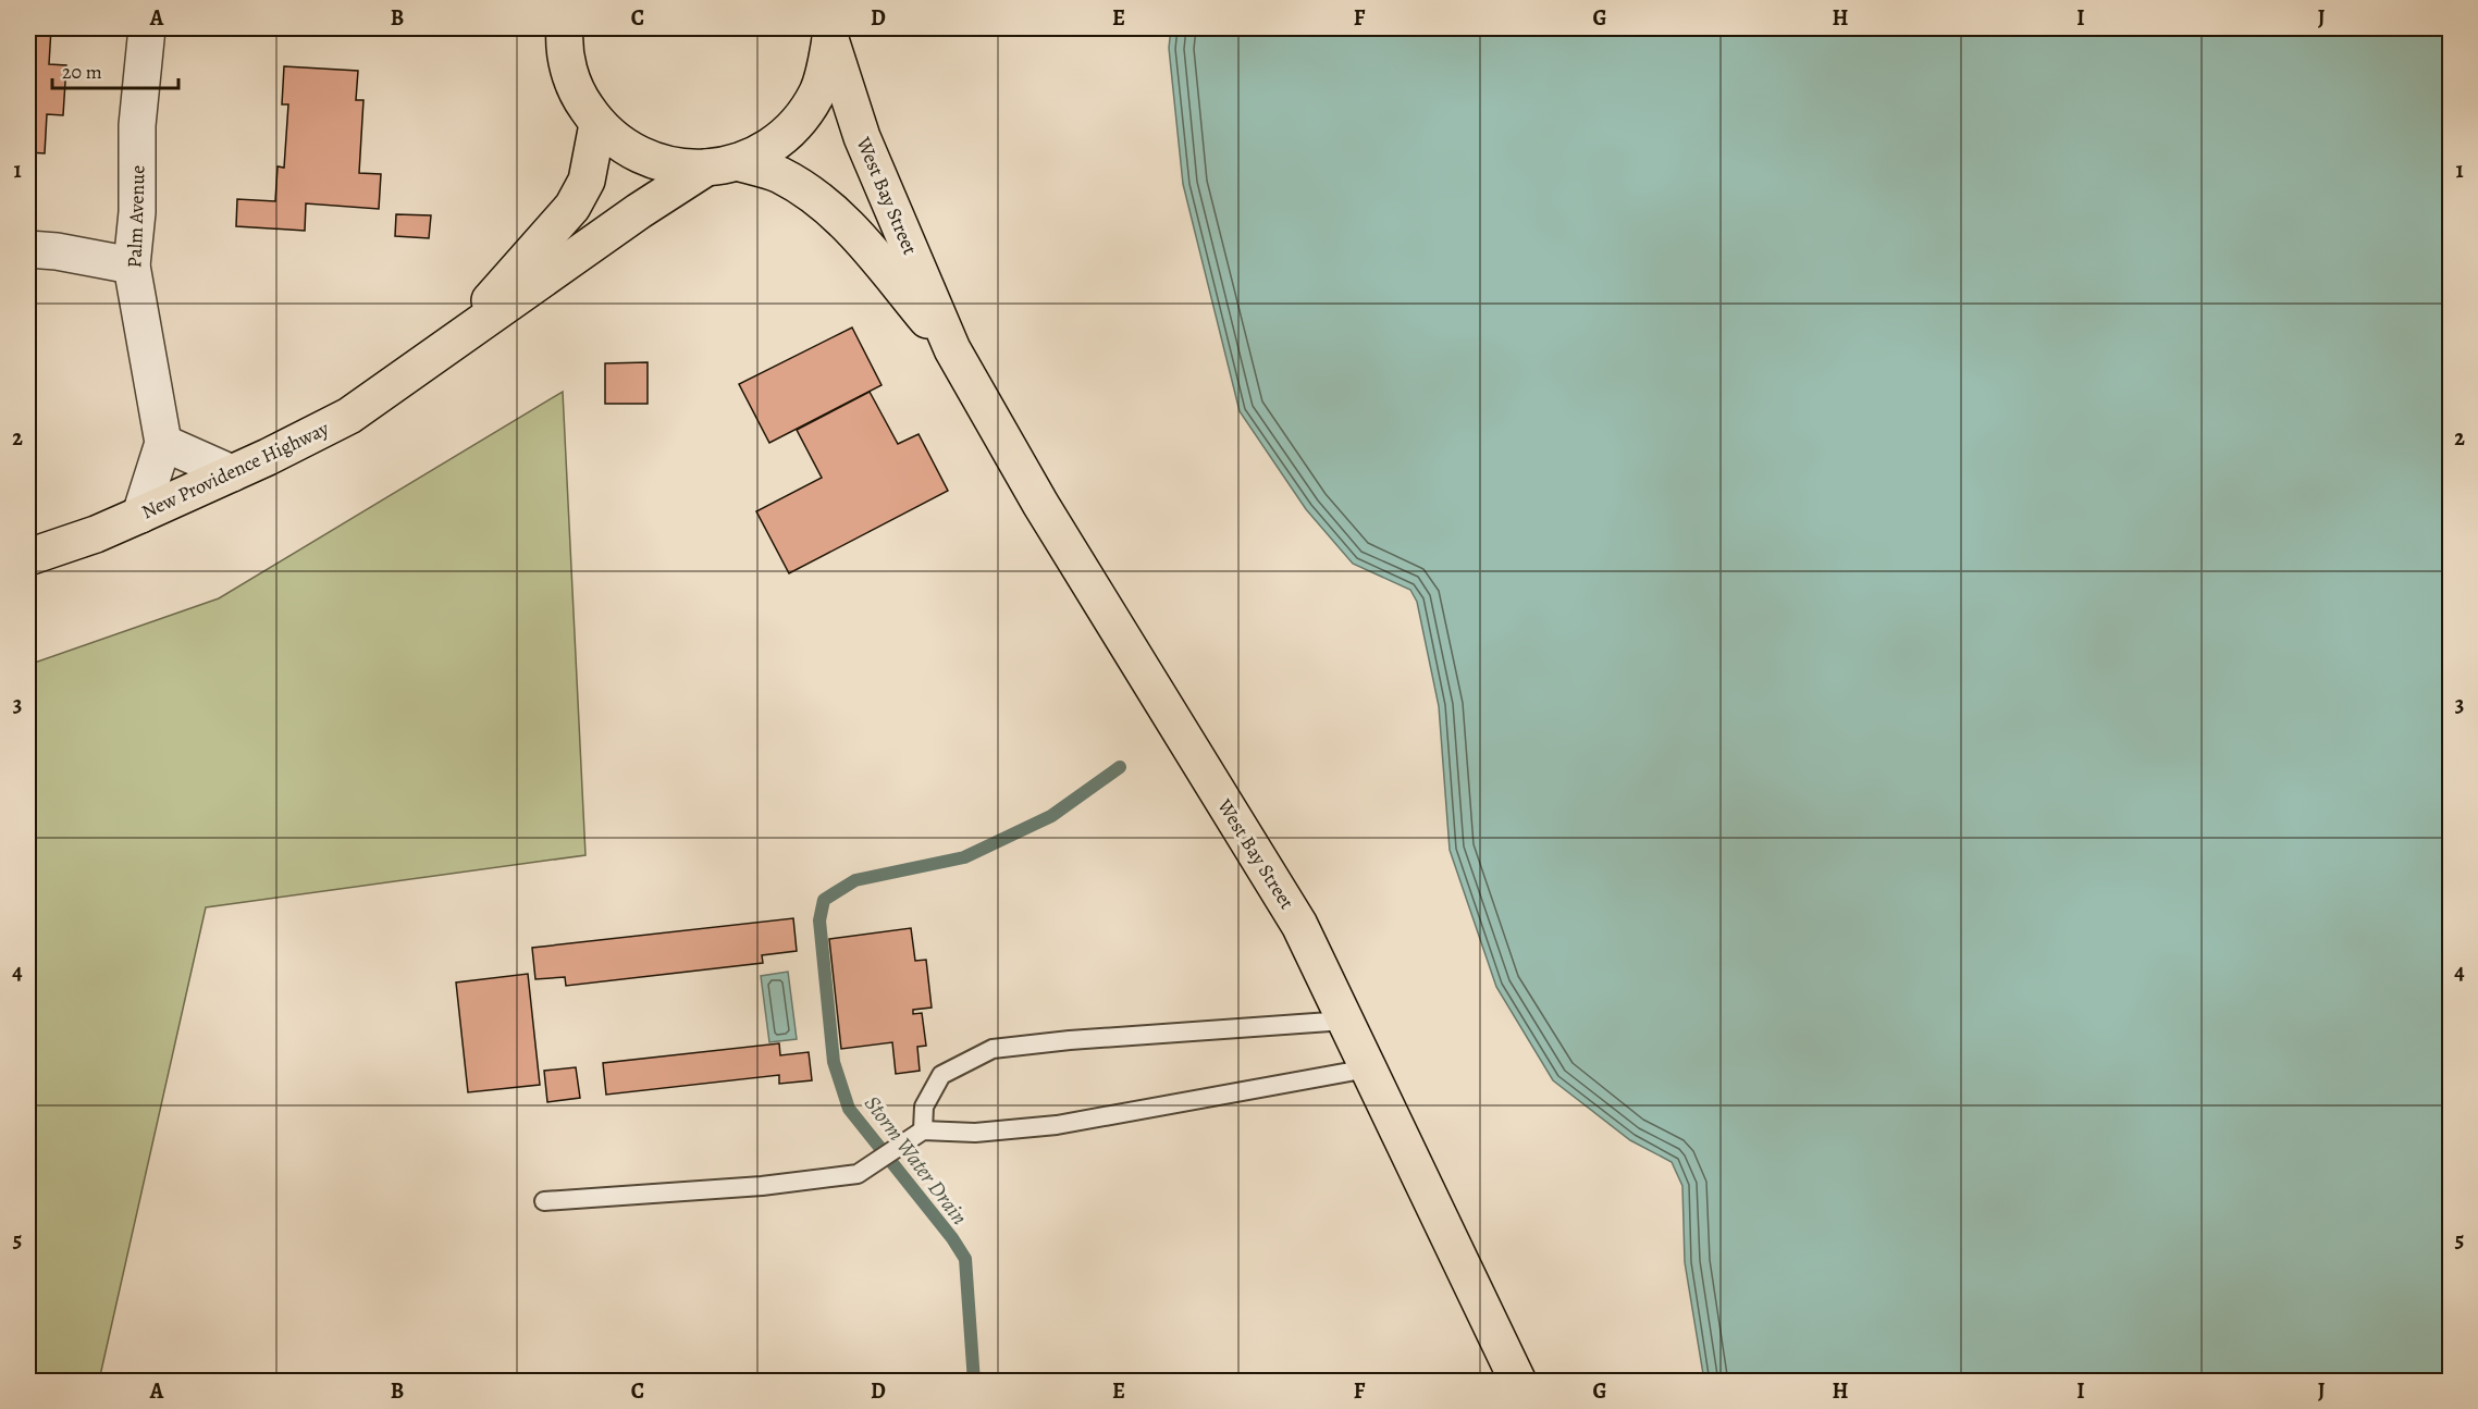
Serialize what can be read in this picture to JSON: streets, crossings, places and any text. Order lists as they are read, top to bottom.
{
  "streets": {
    "highway": ["West Bay Street", "New Providence Highway"],
    "street": ["Palm Avenue"]
  },
  "crossings": [
    ["West Bay Street", "New Providence Highway"],
    ["Palm Avenue", "New Providence Highway"]
  ],
  "water": ["Storm Water Drain"],
  "scale_bar": "20 m",
  "grid": {
    "columns": [
      "A",
      "B",
      "C",
      "D",
      "E",
      "F",
      "G",
      "H",
      "I",
      "J"
    ],
    "rows": [
      "1",
      "2",
      "3",
      "4",
      "5"
    ]
  }
}
